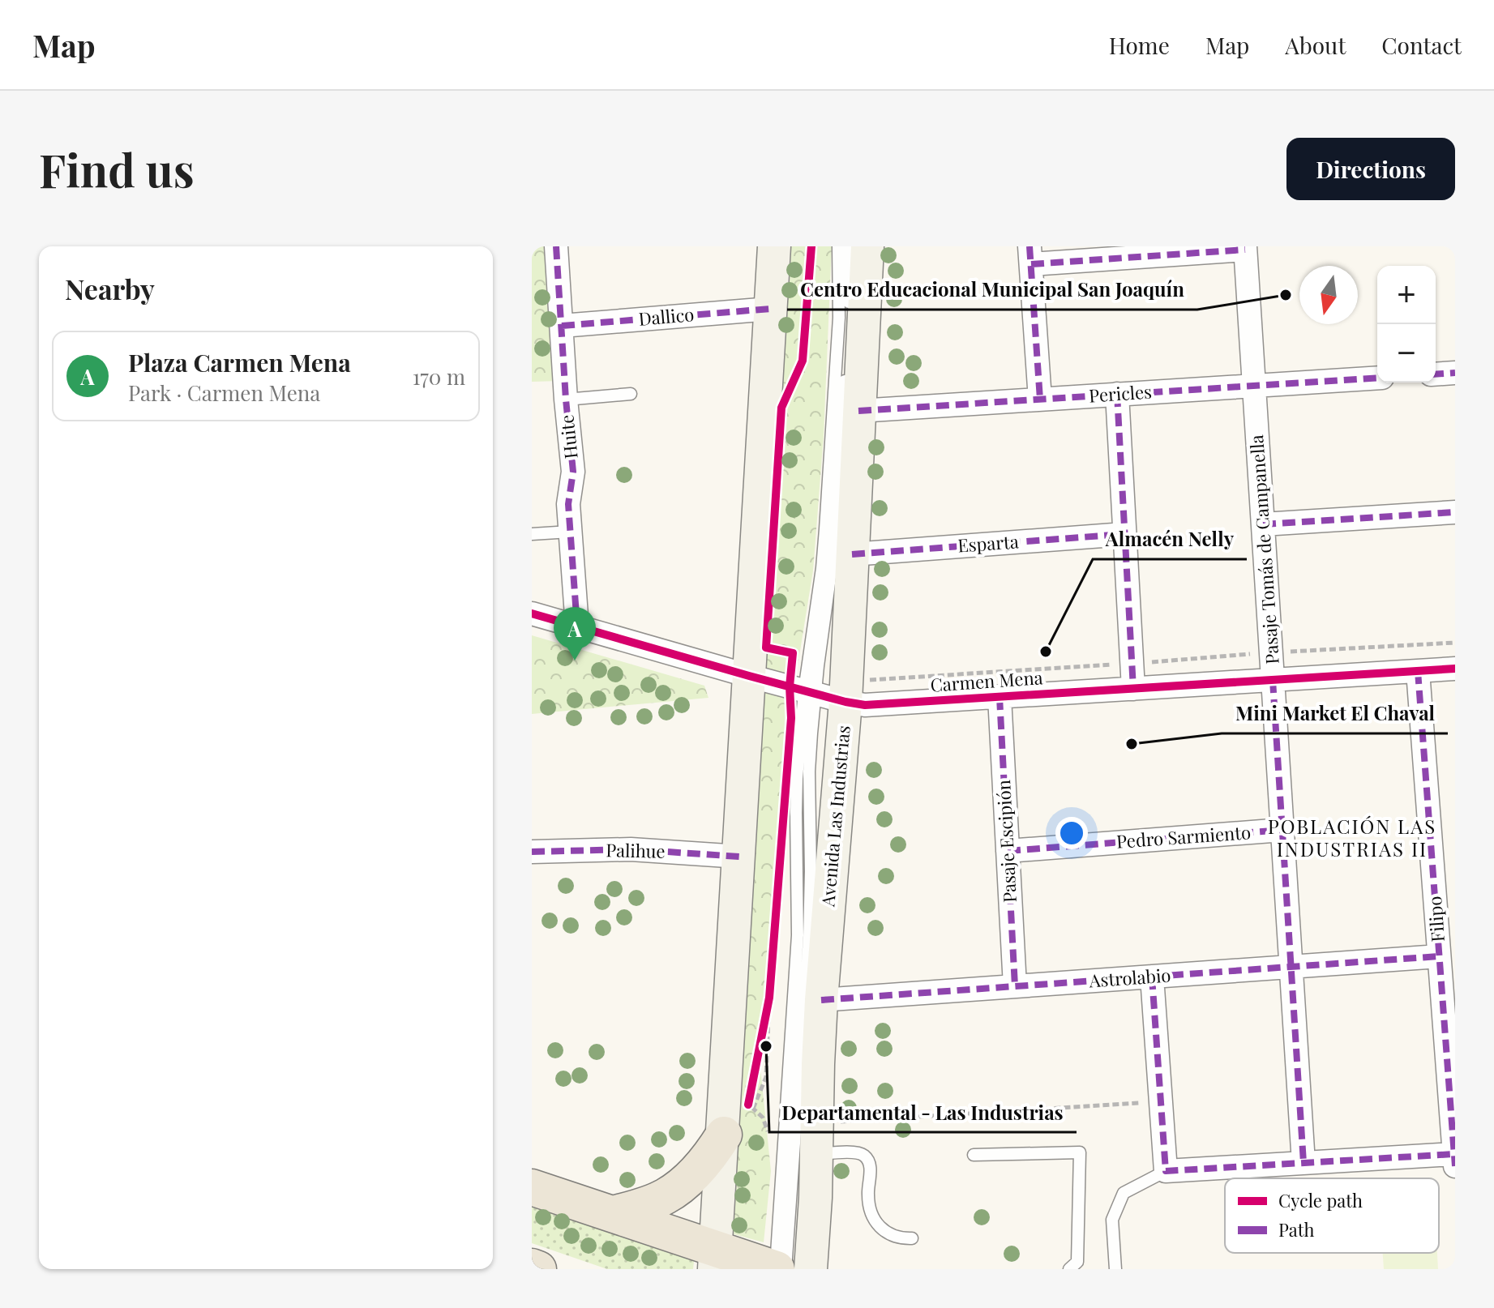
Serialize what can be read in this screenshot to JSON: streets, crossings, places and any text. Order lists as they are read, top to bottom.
{
  "streets": {
    "main road": ["Avenida Las Industrias"],
    "street": [
      "Dallico",
      "Pericles",
      "Huite",
      "Esparta",
      "Pasaje Tomás de Campanella",
      "Carmen Mena",
      "Pedro Sarmiento",
      "Pasaje Escipión",
      "Palihue",
      "Filipo",
      "Astrolabio"
    ]
  },
  "crossings": [
    ["Dallico", "Huite"],
    ["Pericles", "Pasaje Tomás de Campanella"],
    ["Pericles", "Avenida Las Industrias"],
    ["Huite", "Carmen Mena"],
    ["Esparta", "Avenida Las Industrias"],
    ["Pasaje Tomás de Campanella", "Carmen Mena"],
    ["Pasaje Tomás de Campanella", "Pedro Sarmiento"],
    ["Pasaje Tomás de Campanella", "Astrolabio"],
    ["Carmen Mena", "Avenida Las Industrias"],
    ["Carmen Mena", "Pasaje Escipión"],
    ["Carmen Mena", "Filipo"],
    ["Avenida Las Industrias", "Astrolabio"],
    ["Pedro Sarmiento", "Pasaje Escipión"],
    ["Pasaje Escipión", "Astrolabio"],
    ["Filipo", "Astrolabio"]
  ],
  "districts": ["POBLACIÓN LAS INDUSTRIAS II"],
  "places": [
    "Centro Educacional Municipal San Joaquín",
    "Almacén Nelly",
    "Mini Market El Chaval",
    "Departamental - Las Industrias"
  ],
  "legend": ["Cycle path", "Path"],
  "north": "bottom",
  "page": {
    "header": "Map",
    "nav": [
      "Home",
      "Map",
      "About",
      "Contact"
    ],
    "buttons": "Directions",
    "title": "Find us",
    "heading": "Nearby",
    "map_buttons": ["+", "−"],
    "list": [
      {
        "mark": "A",
        "name": "Plaza Carmen Mena",
        "note": "Park · Carmen Mena",
        "value": "170 m"
      }
    ],
    "pins": "A"
  }
}
